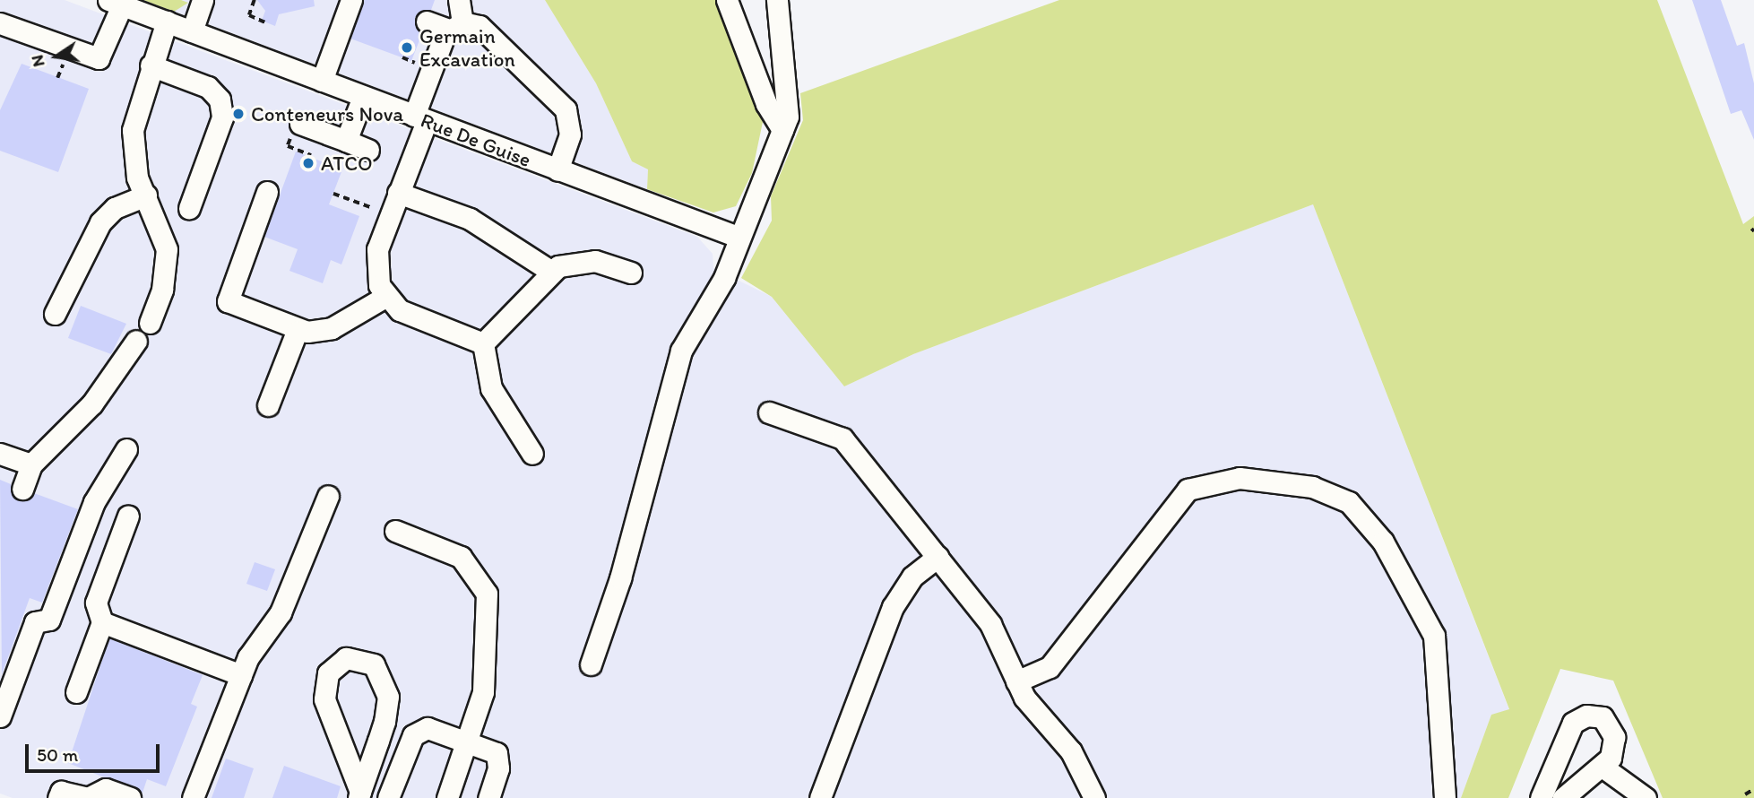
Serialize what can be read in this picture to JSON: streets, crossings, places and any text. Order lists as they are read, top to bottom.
{
  "streets": {
    "street": ["Rue De Guise"]
  },
  "places": ["Germain Excavation", "Conteneurs Nova", "ATCO"],
  "scale_bar": "50 m",
  "north": "left"
}
